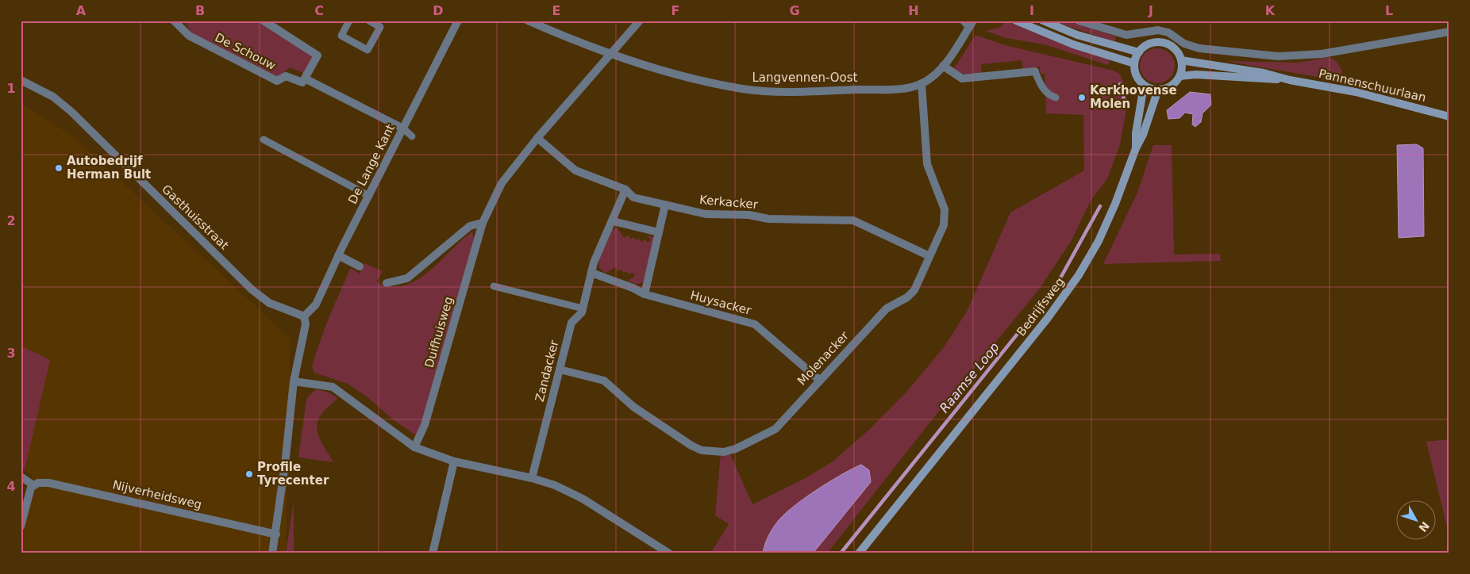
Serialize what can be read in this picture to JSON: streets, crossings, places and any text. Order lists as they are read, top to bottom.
{
  "streets": {
    "main road": ["Pannenschuurlaan", "Bedrijfsweg"],
    "street": [
      "De Schouw",
      "Langvennen-Oost",
      "De Lange Kant",
      "Kerkacker",
      "Gasthuisstraat",
      "Huysacker",
      "Duifhuisweg",
      "Molenacker",
      "Zandacker",
      "Nijverheidsweg"
    ]
  },
  "crossings": [
    ["De Schouw", "De Lange Kant"],
    ["Langvennen-Oost", "Duifhuisweg"],
    ["Langvennen-Oost", "Molenacker"],
    ["Pannenschuurlaan", "Bedrijfsweg"],
    ["De Lange Kant", "Gasthuisstraat"],
    ["Kerkacker", "Duifhuisweg"],
    ["Kerkacker", "Molenacker"],
    ["Kerkacker", "Zandacker"],
    ["Huysacker", "Molenacker"],
    ["Molenacker", "Zandacker"]
  ],
  "water": ["Raamse Loop"],
  "places": ["Kerkhovense Molen", "Autobedrijf Herman Bult", "Profile Tyrecenter"],
  "north": "bottom right",
  "grid": {
    "columns": [
      "A",
      "B",
      "C",
      "D",
      "E",
      "F",
      "G",
      "H",
      "I",
      "J",
      "K",
      "L"
    ],
    "rows": [
      "1",
      "2",
      "3",
      "4"
    ]
  }
}
